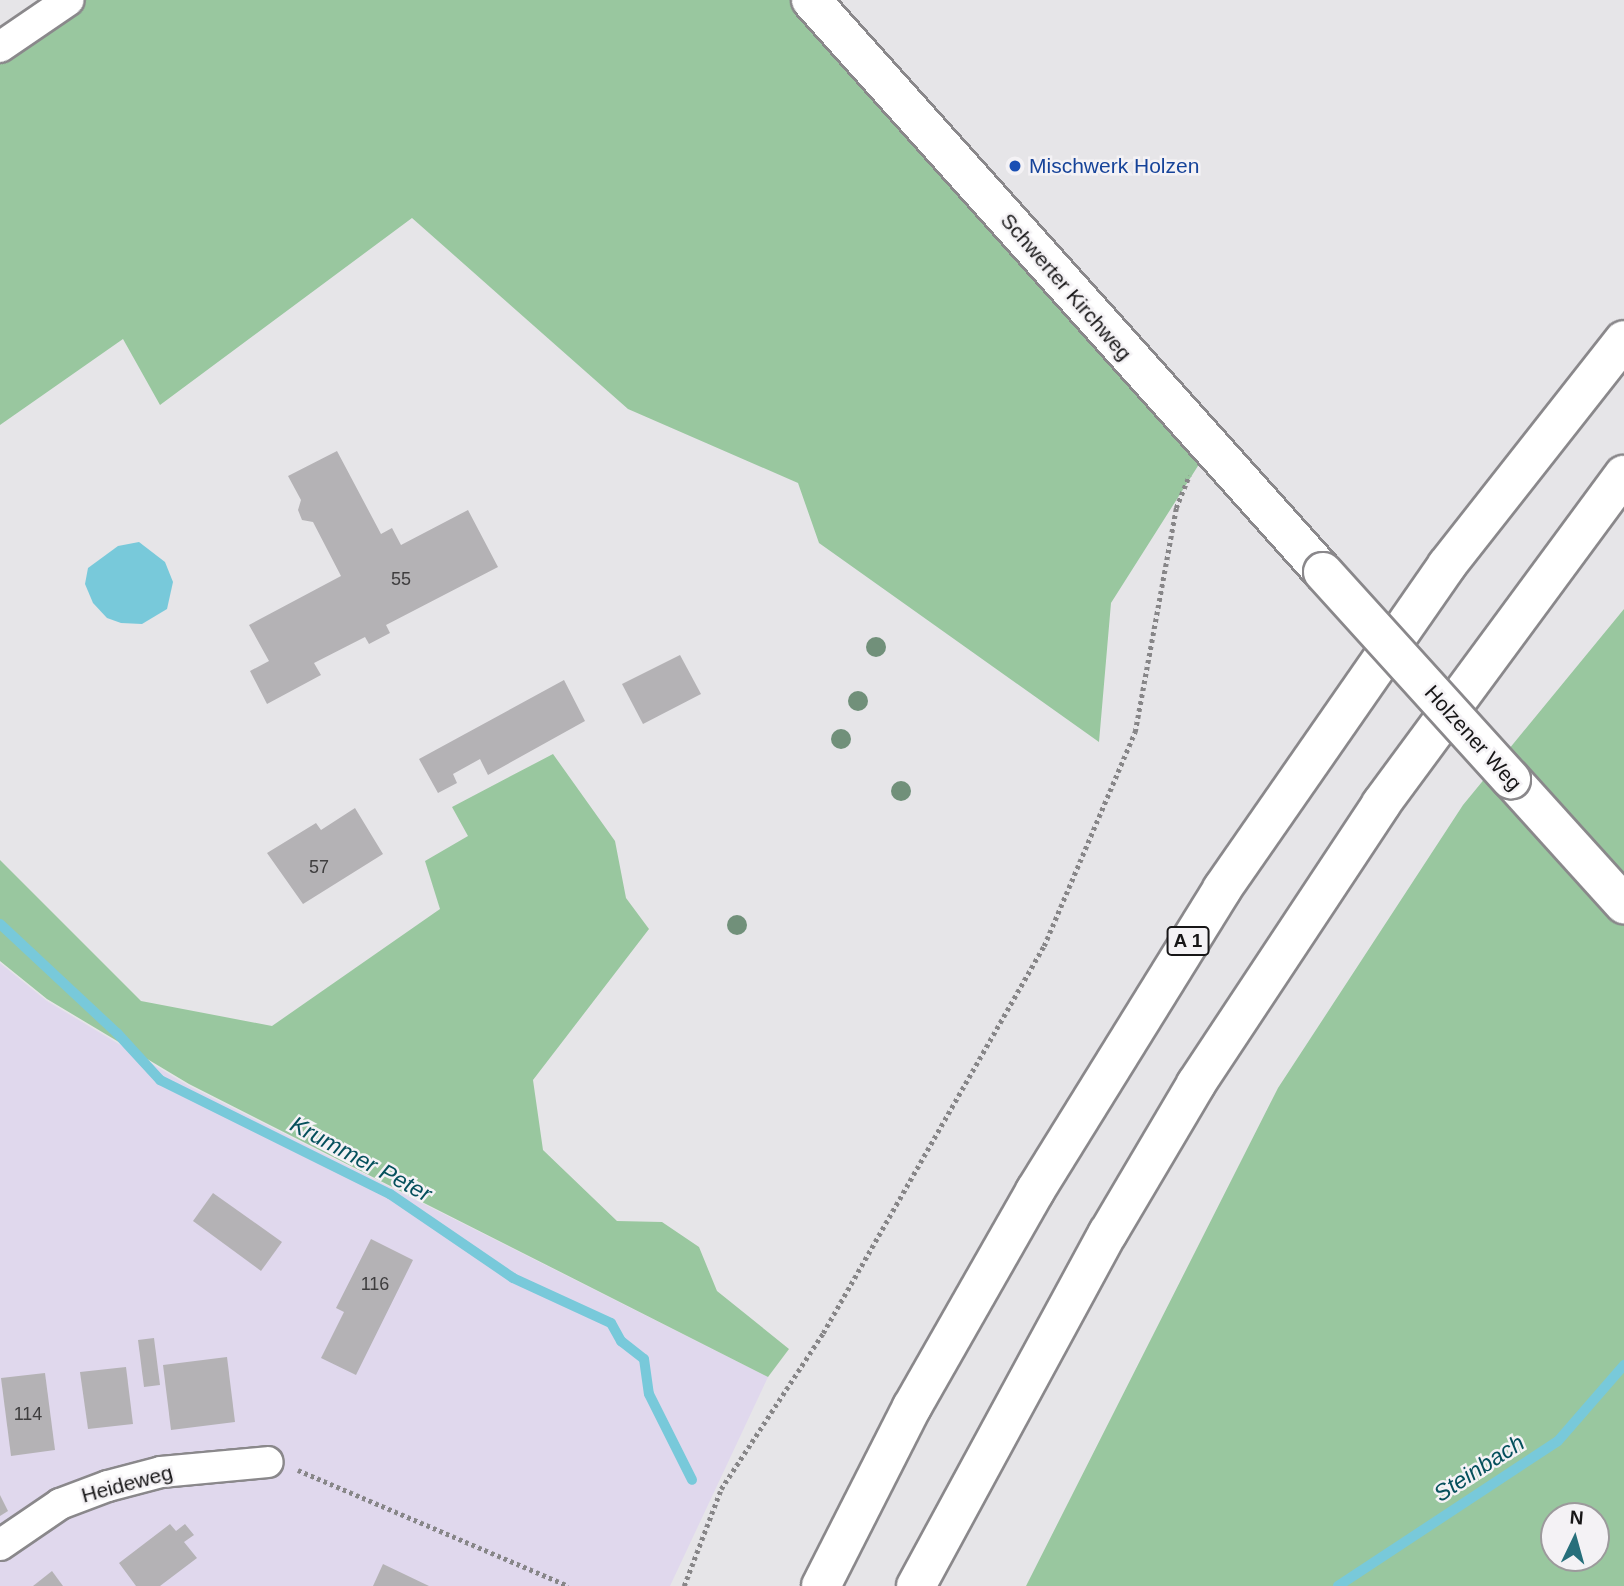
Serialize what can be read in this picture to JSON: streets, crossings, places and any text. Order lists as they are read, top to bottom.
{
  "streets": {
    "main road": ["Schwerter Kirchweg", "Holzener Weg", "A 1"],
    "street": ["Heideweg"]
  },
  "crossings": [
    ["Schwerter Kirchweg", "Holzener Weg"]
  ],
  "water": ["Krummer Peter", "Steinbach"],
  "places": ["Mischwerk Holzen"],
  "house_numbers": [
    "55",
    "57",
    "116",
    "114"
  ],
  "north": "top"
}
